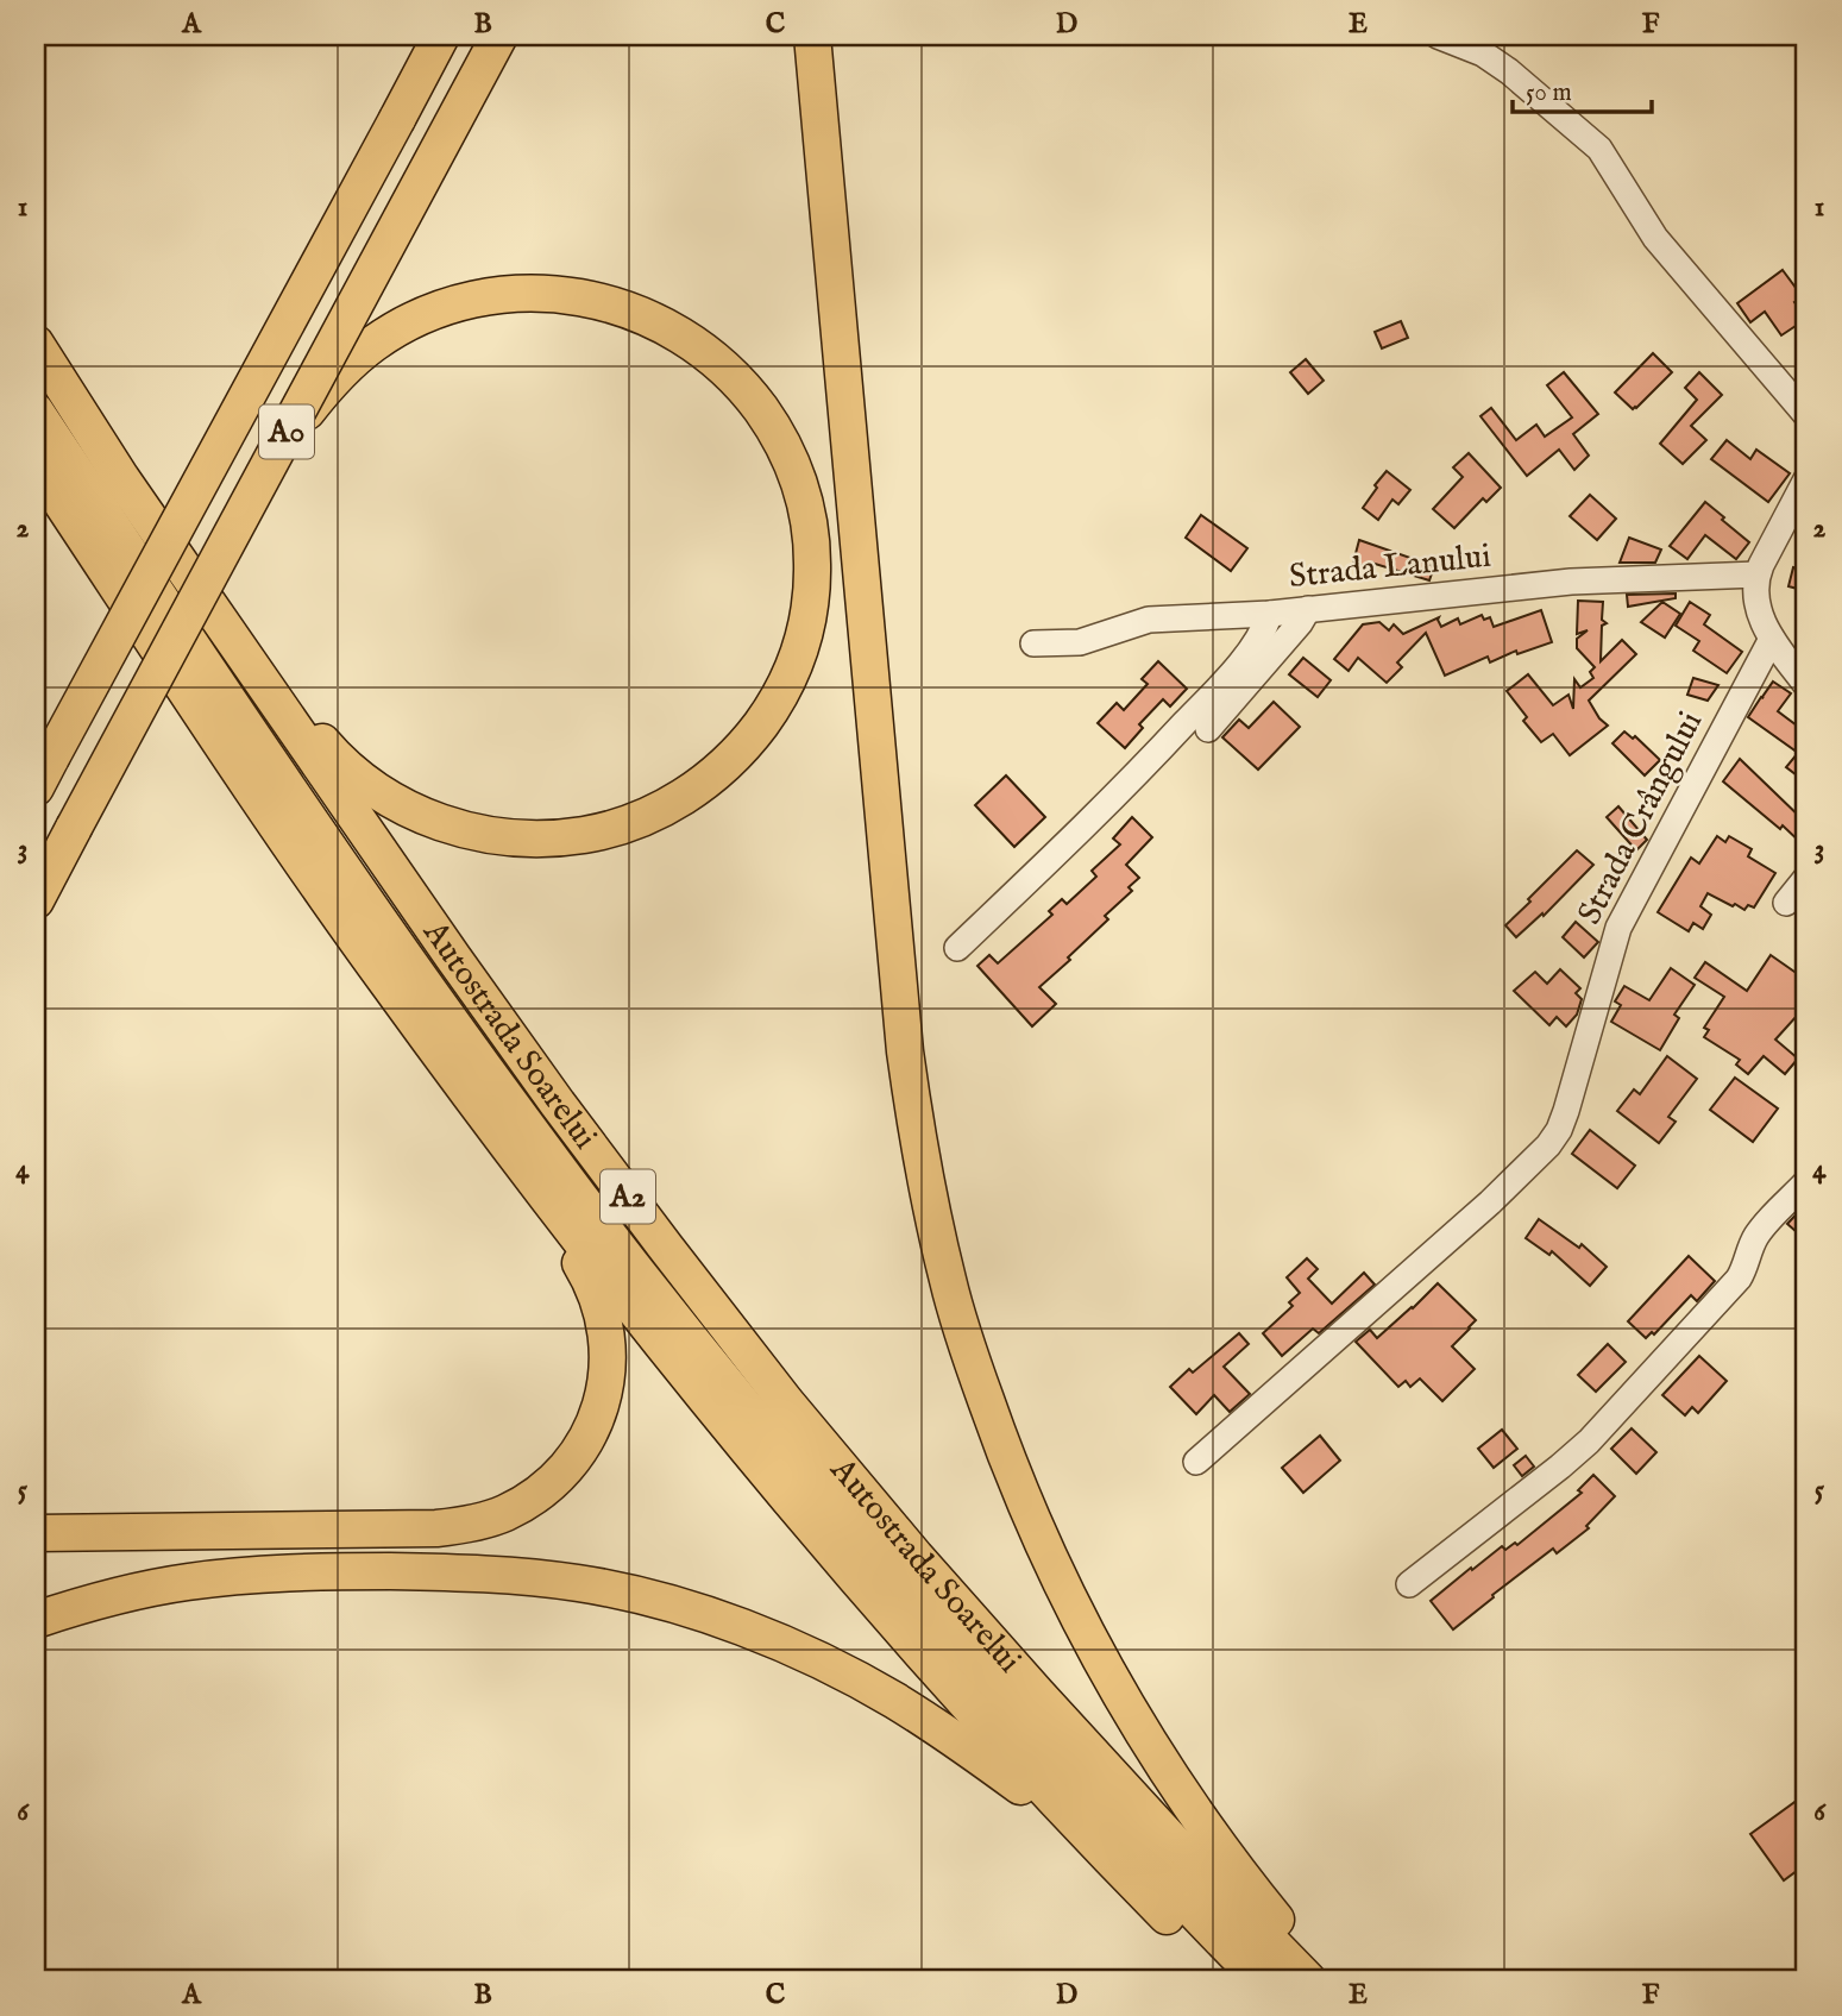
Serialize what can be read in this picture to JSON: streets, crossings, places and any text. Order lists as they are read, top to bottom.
{
  "streets": {
    "highway": ["A0", "Autostrada Soarelui", "A2"],
    "street": ["Strada Lanului", "Strada Crângului"]
  },
  "scale_bar": "50 m",
  "grid": {
    "columns": [
      "A",
      "B",
      "C",
      "D",
      "E",
      "F"
    ],
    "rows": [
      "1",
      "2",
      "3",
      "4",
      "5",
      "6"
    ]
  }
}
